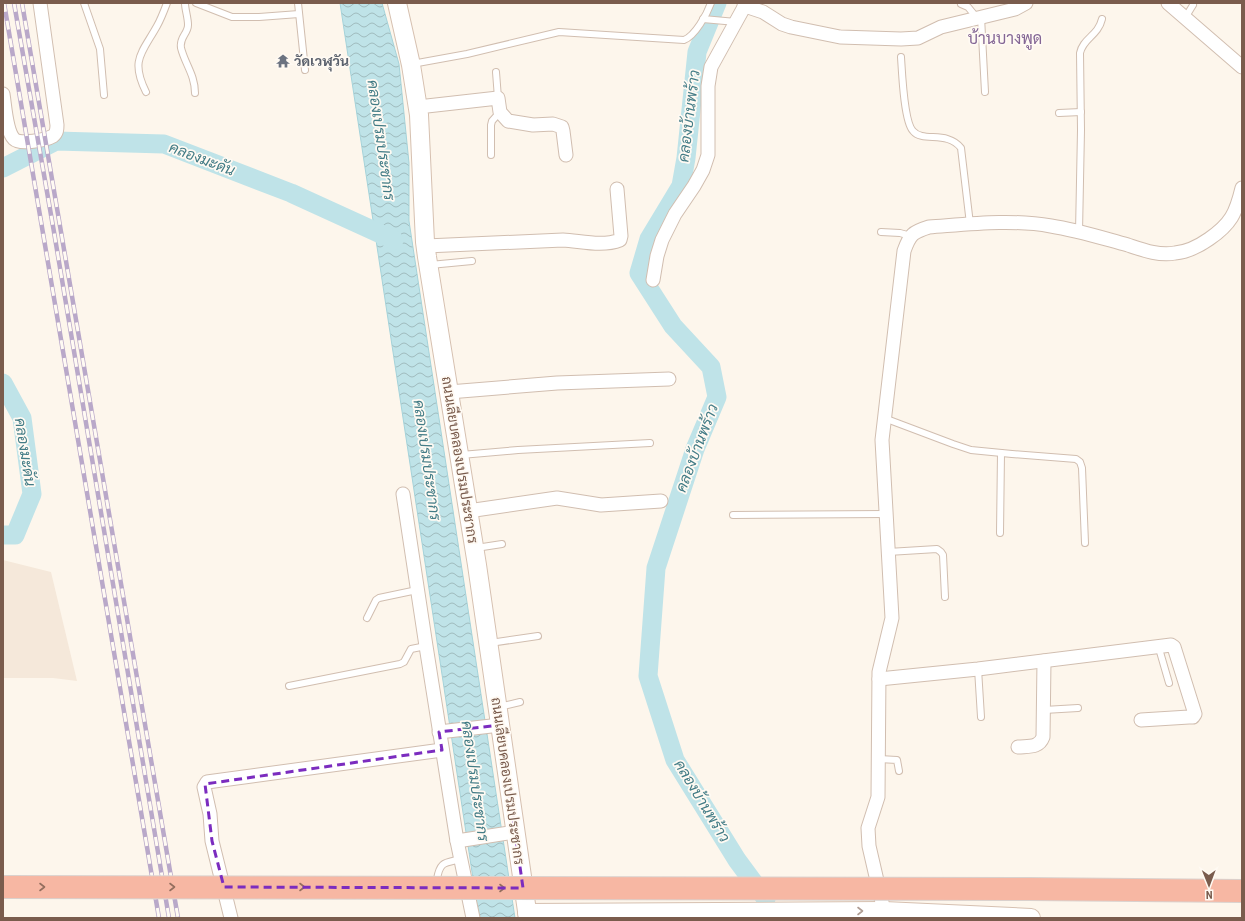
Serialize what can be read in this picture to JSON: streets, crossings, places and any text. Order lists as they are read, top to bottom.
{
  "streets": {
    "street": ["ถนนเลียบคลองเปรมประชากร"]
  },
  "districts": ["บ้านบางพูด"],
  "water": ["คลองบ้านพร้าว", "คลองเปรมประชากร", "คลองมะดัน"],
  "places": {
    "temple": ["วัดเวฬุวัน"]
  },
  "north": "bottom"
}
